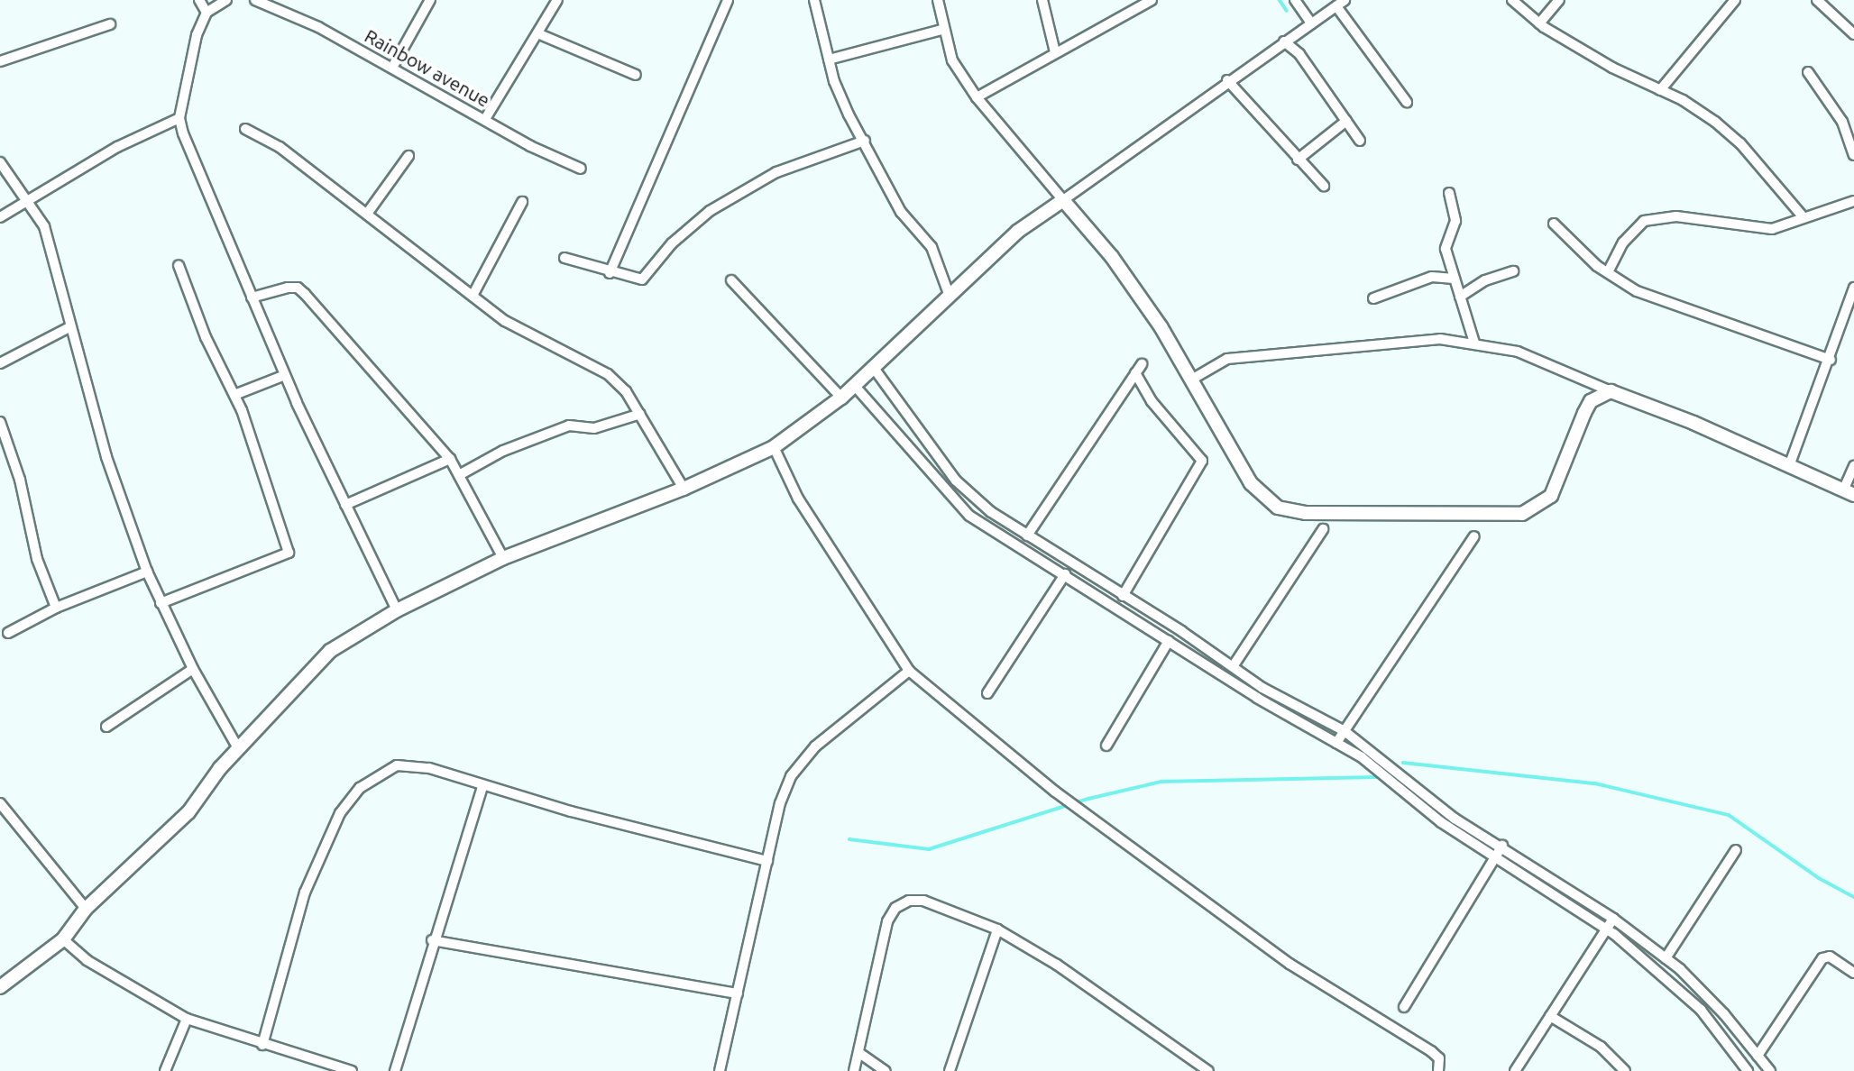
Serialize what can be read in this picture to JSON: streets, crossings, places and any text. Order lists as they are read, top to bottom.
{
  "streets": {
    "street": ["Rainbow avenue"]
  }
}
